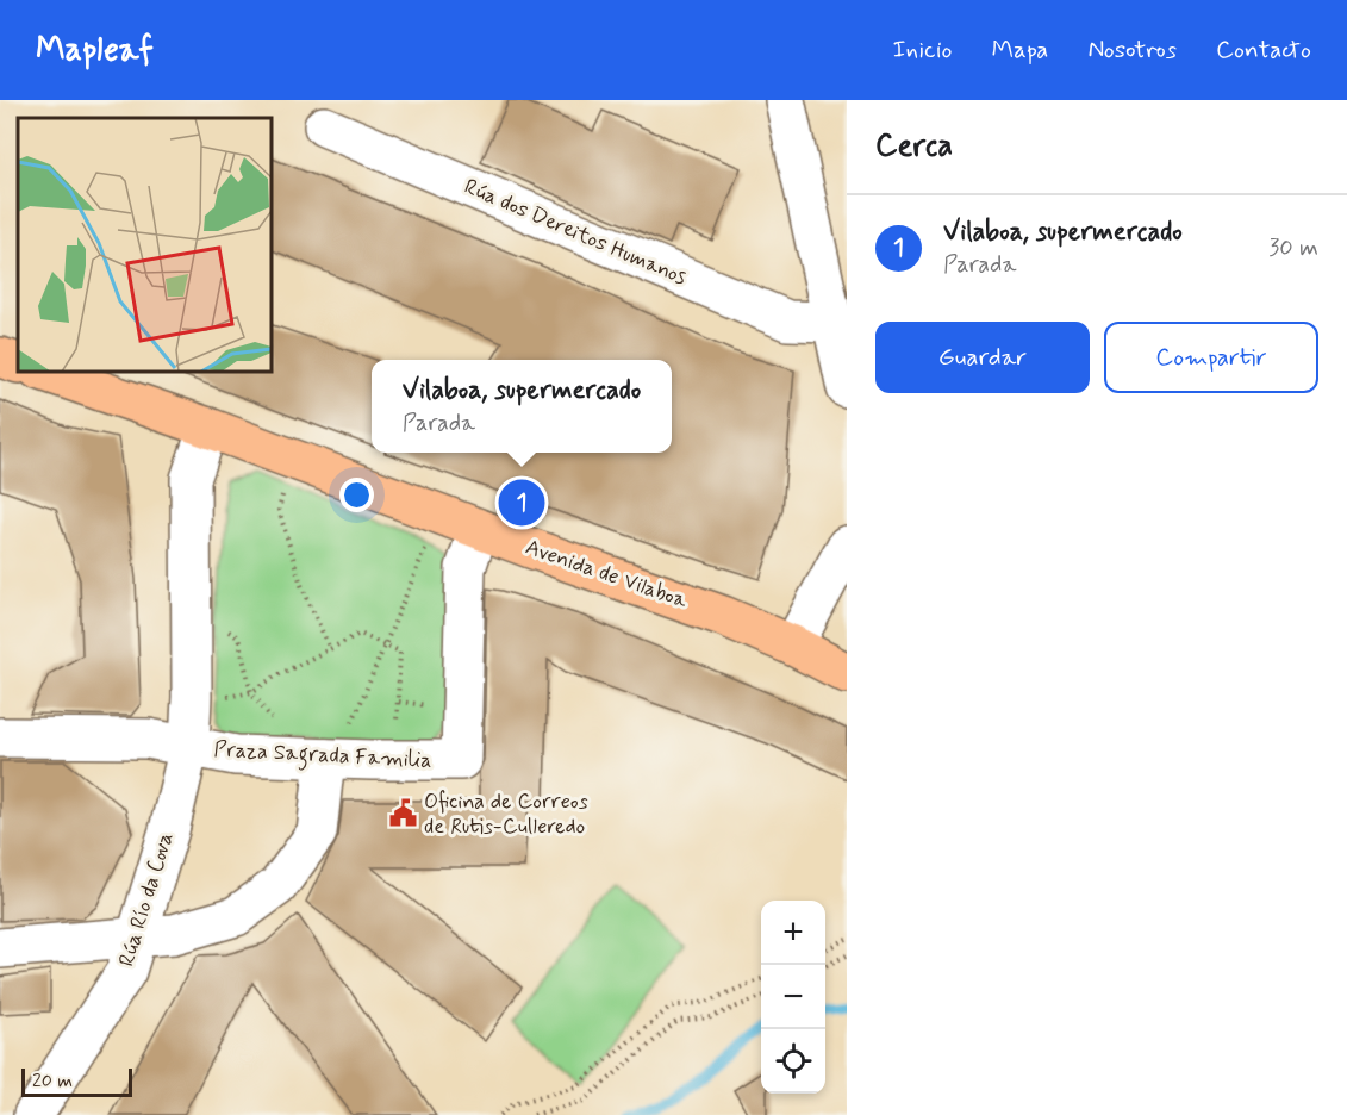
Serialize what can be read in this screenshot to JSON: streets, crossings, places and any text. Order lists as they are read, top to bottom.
{
  "streets": {
    "highway": ["Avenida de Vilaboa"],
    "street": ["Rúa dos Dereitos Humanos", "Praza Sagrada Familia", "Rúa Río da Cova"]
  },
  "crossings": [
    ["Avenida de Vilaboa", "Praza Sagrada Familia"],
    ["Praza Sagrada Familia", "Rúa Río da Cova"]
  ],
  "places": {
    "public building": ["Oficina de Correos de Rutis-Culleredo"]
  },
  "scale_bar": "20 m",
  "page": {
    "header": "Mapleaf",
    "nav": [
      "Inicio",
      "Mapa",
      "Nosotros",
      "Contacto"
    ],
    "heading": "Cerca",
    "list": [
      {
        "mark": "1",
        "name": "Vilaboa, supermercado",
        "note": "Parada",
        "value": "30 m"
      }
    ],
    "buttons": ["Guardar", "Compartir"],
    "popup": ["Vilaboa, supermercado", "Parada"],
    "pins": "1",
    "map_buttons": ["+", "−"],
    "scale": "20 m"
  }
}
